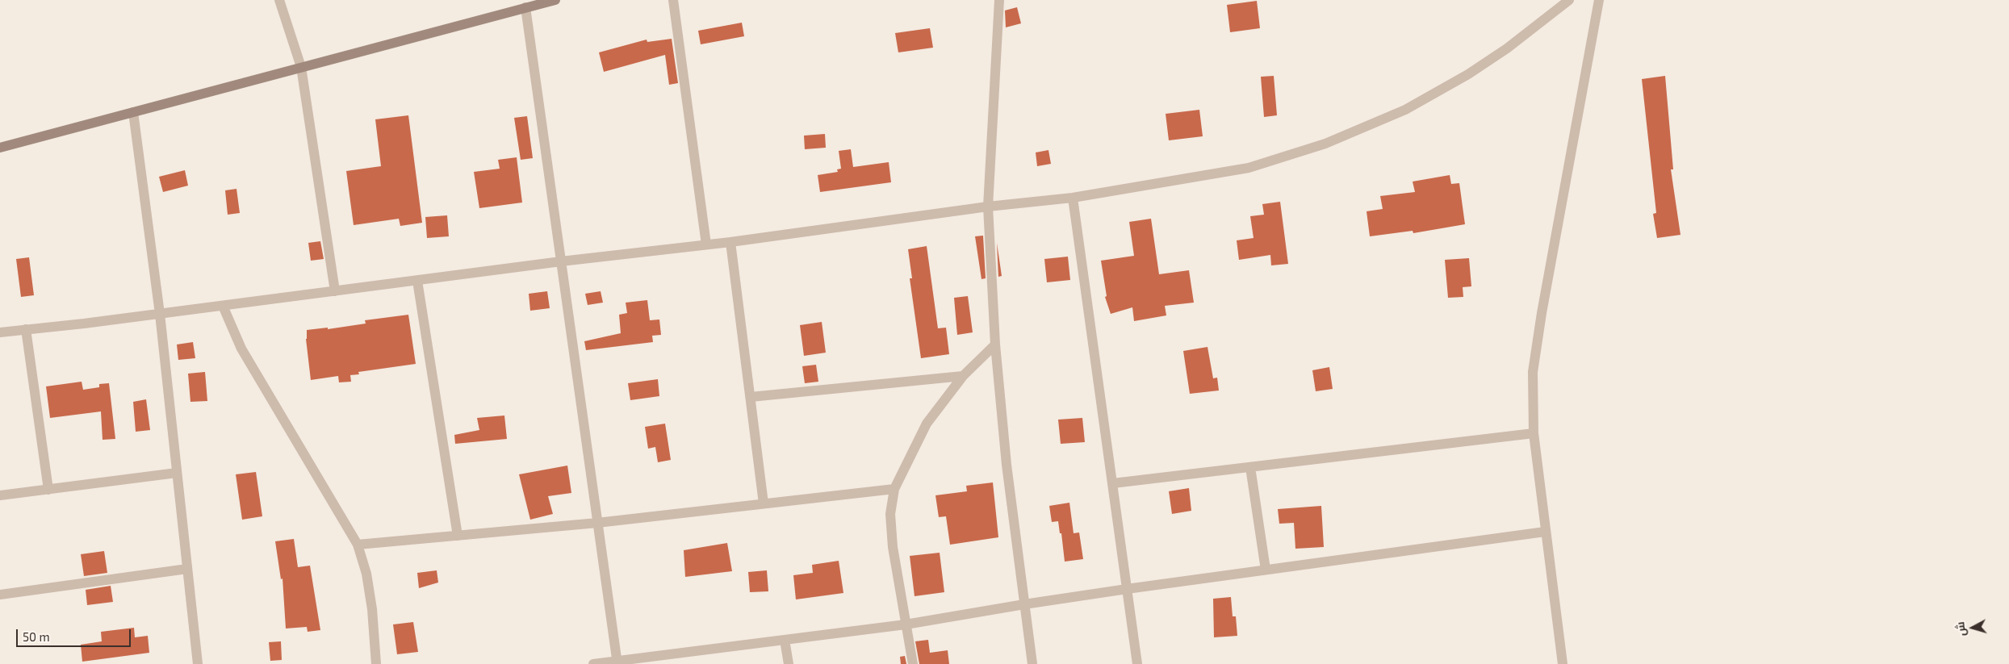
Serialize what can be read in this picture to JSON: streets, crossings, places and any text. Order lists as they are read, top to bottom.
{
  "scale_bar": "50 m",
  "north": "left"
}
